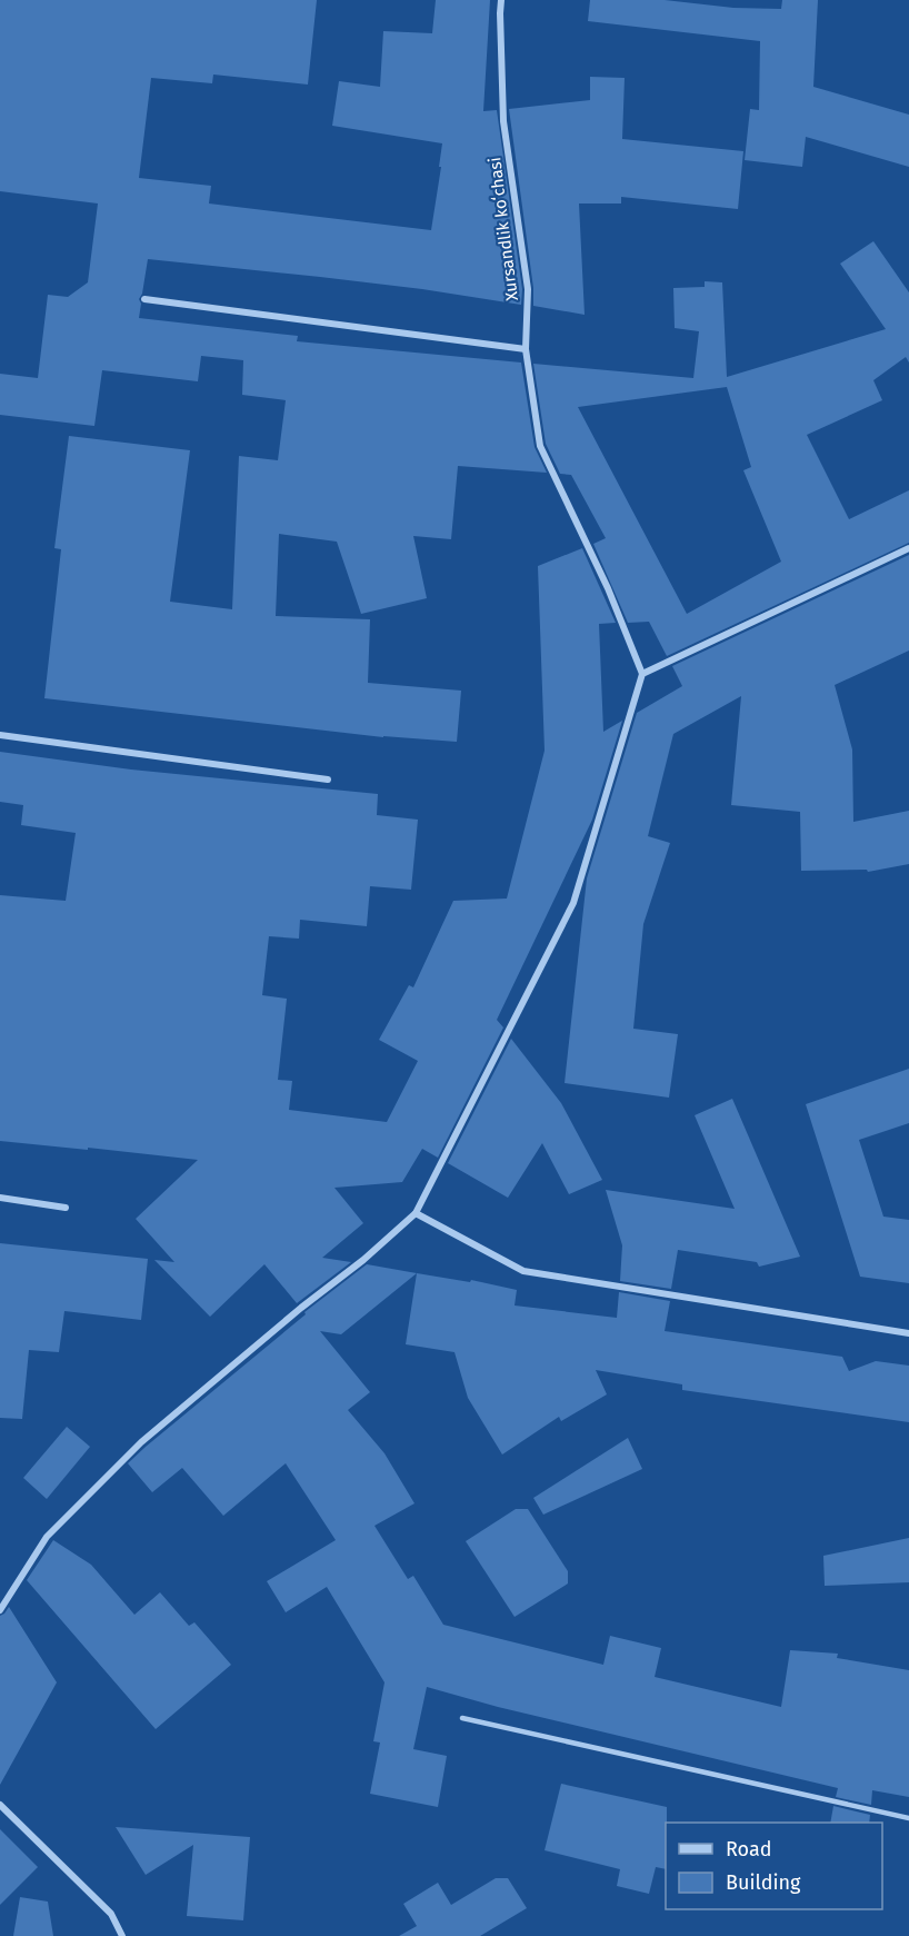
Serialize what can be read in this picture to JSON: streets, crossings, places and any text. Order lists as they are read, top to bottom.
{
  "streets": {
    "street": ["Xursandlik koʻchasi"]
  },
  "legend": ["Road", "Building"]
}
